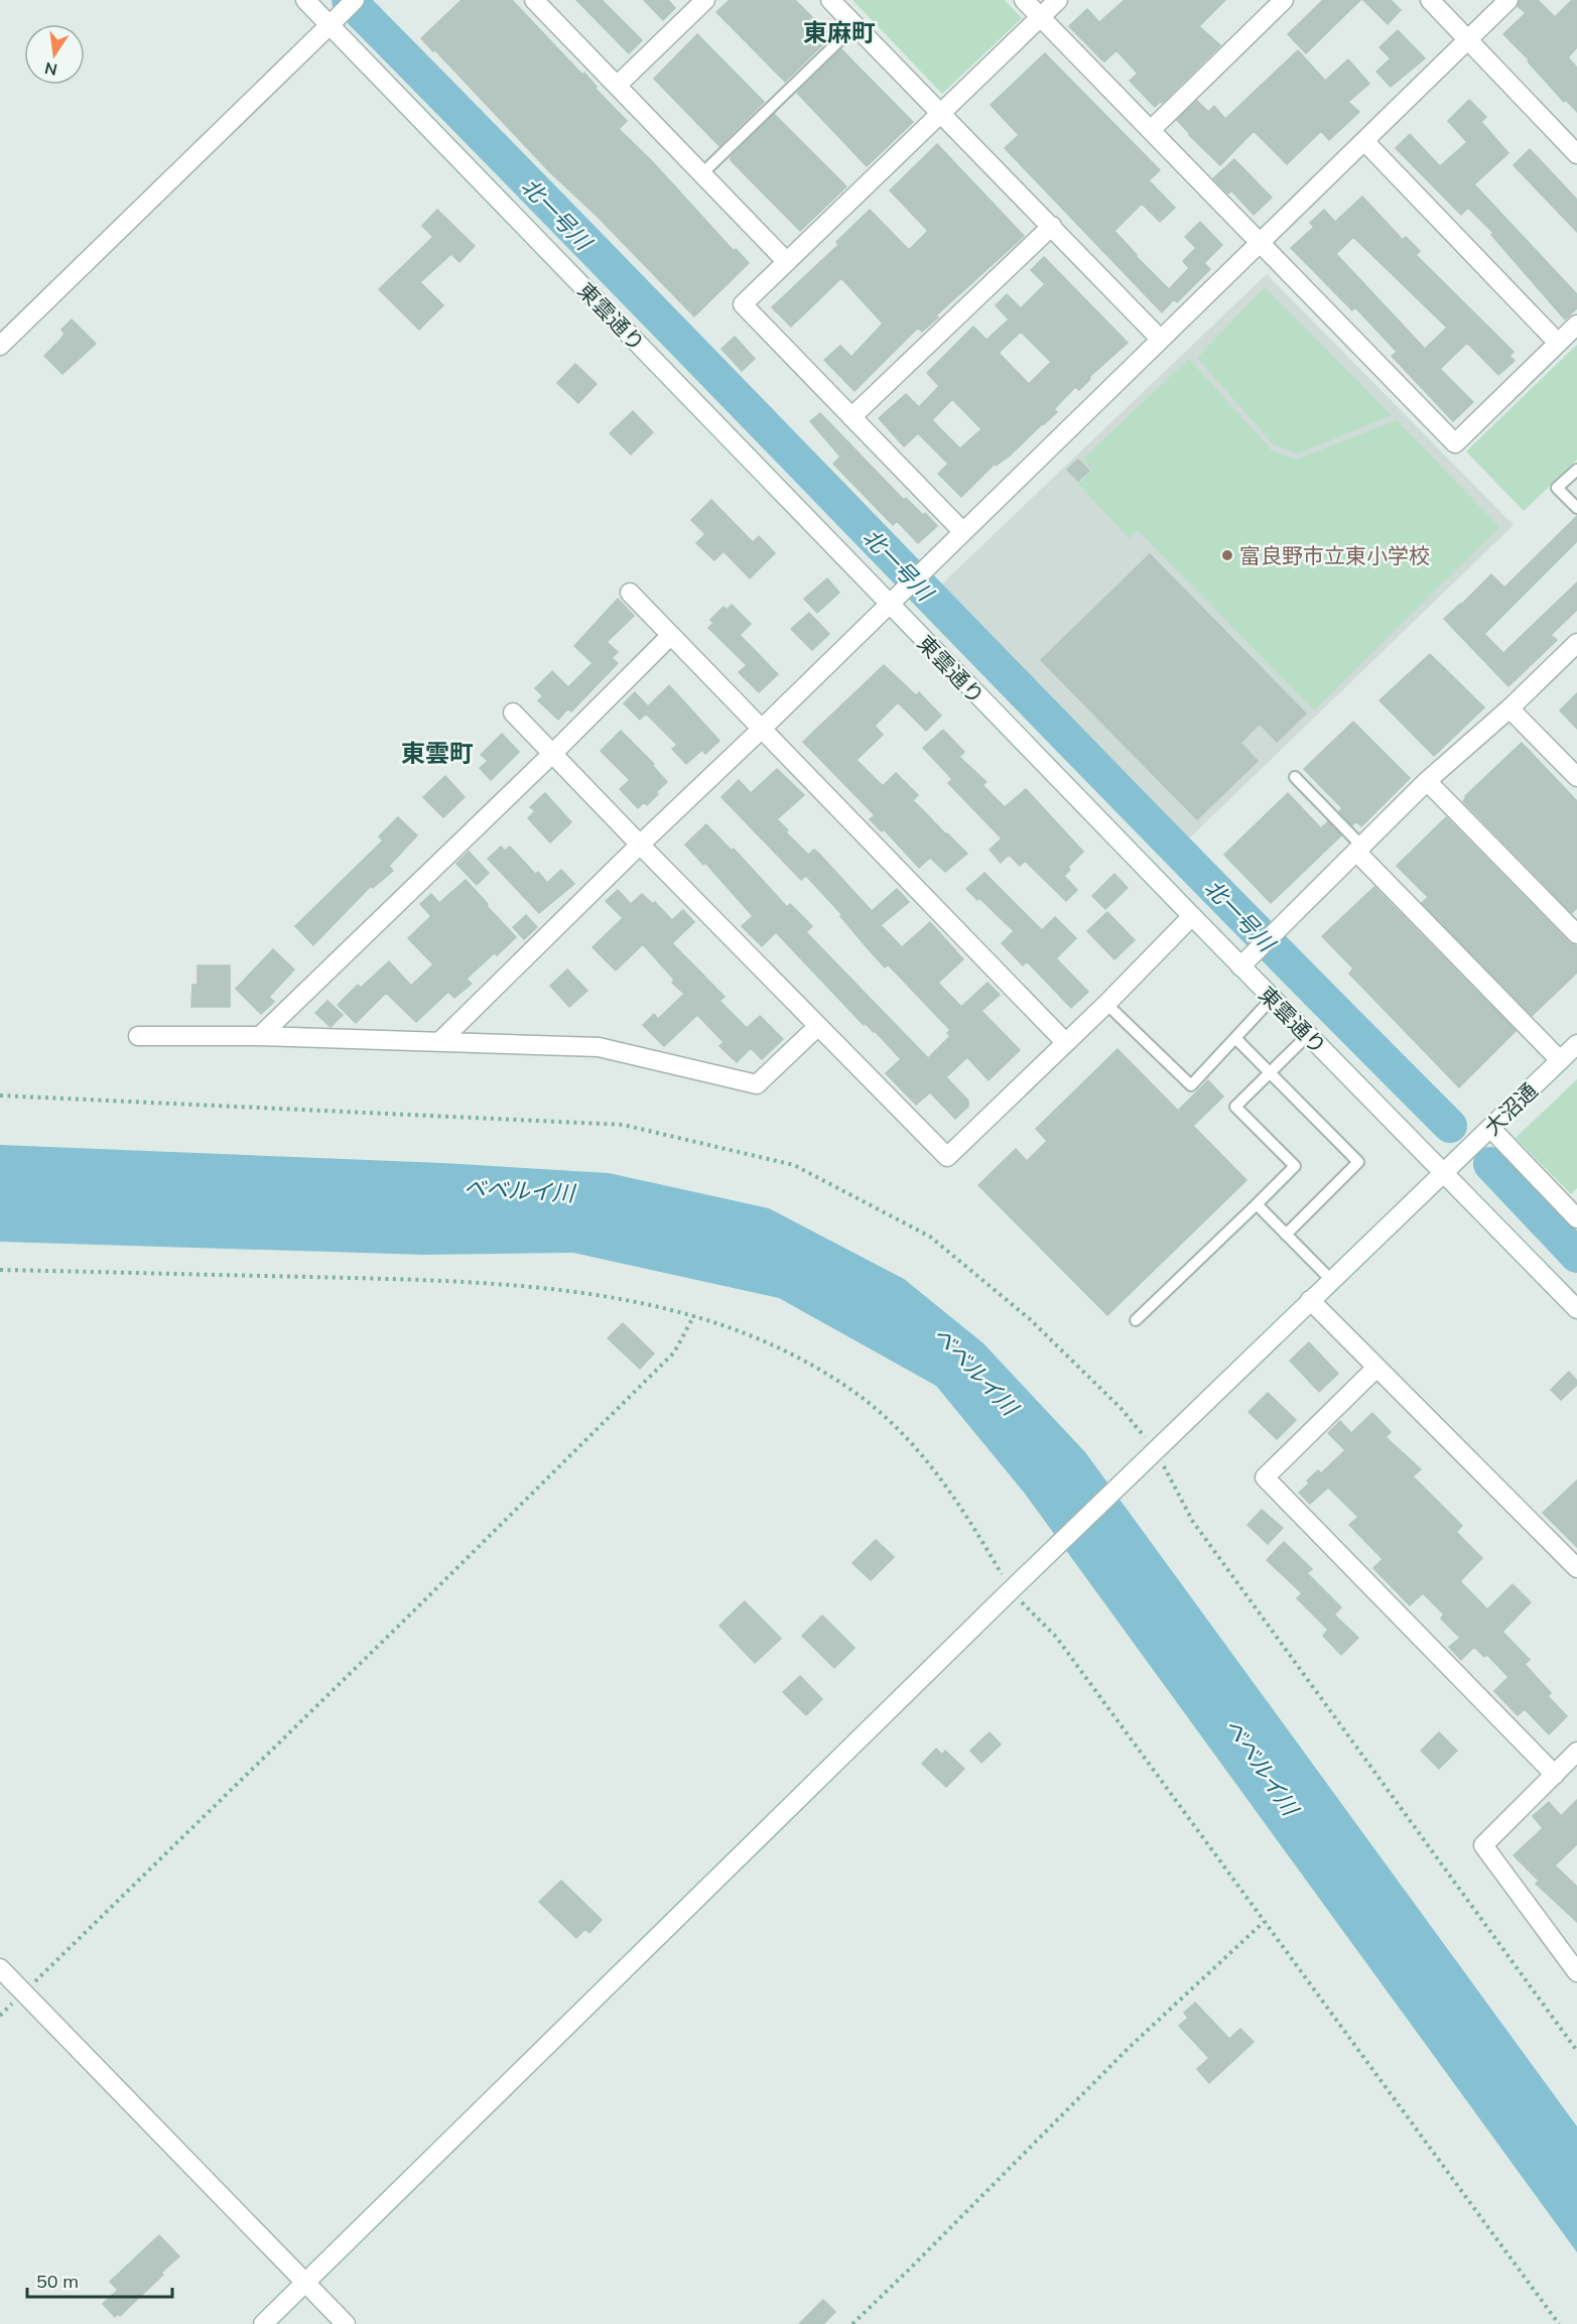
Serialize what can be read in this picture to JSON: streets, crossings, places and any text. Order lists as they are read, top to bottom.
{
  "streets": {
    "street": ["東雲通り", "大沼通"]
  },
  "crossings": [
    ["東雲通り", "大沼通"]
  ],
  "districts": ["東麻町", "東雲町"],
  "water": ["北一号川", "ベベルイ川"],
  "places": ["富良野市立東小学校"],
  "scale_bar": "50 m",
  "north": "bottom"
}
